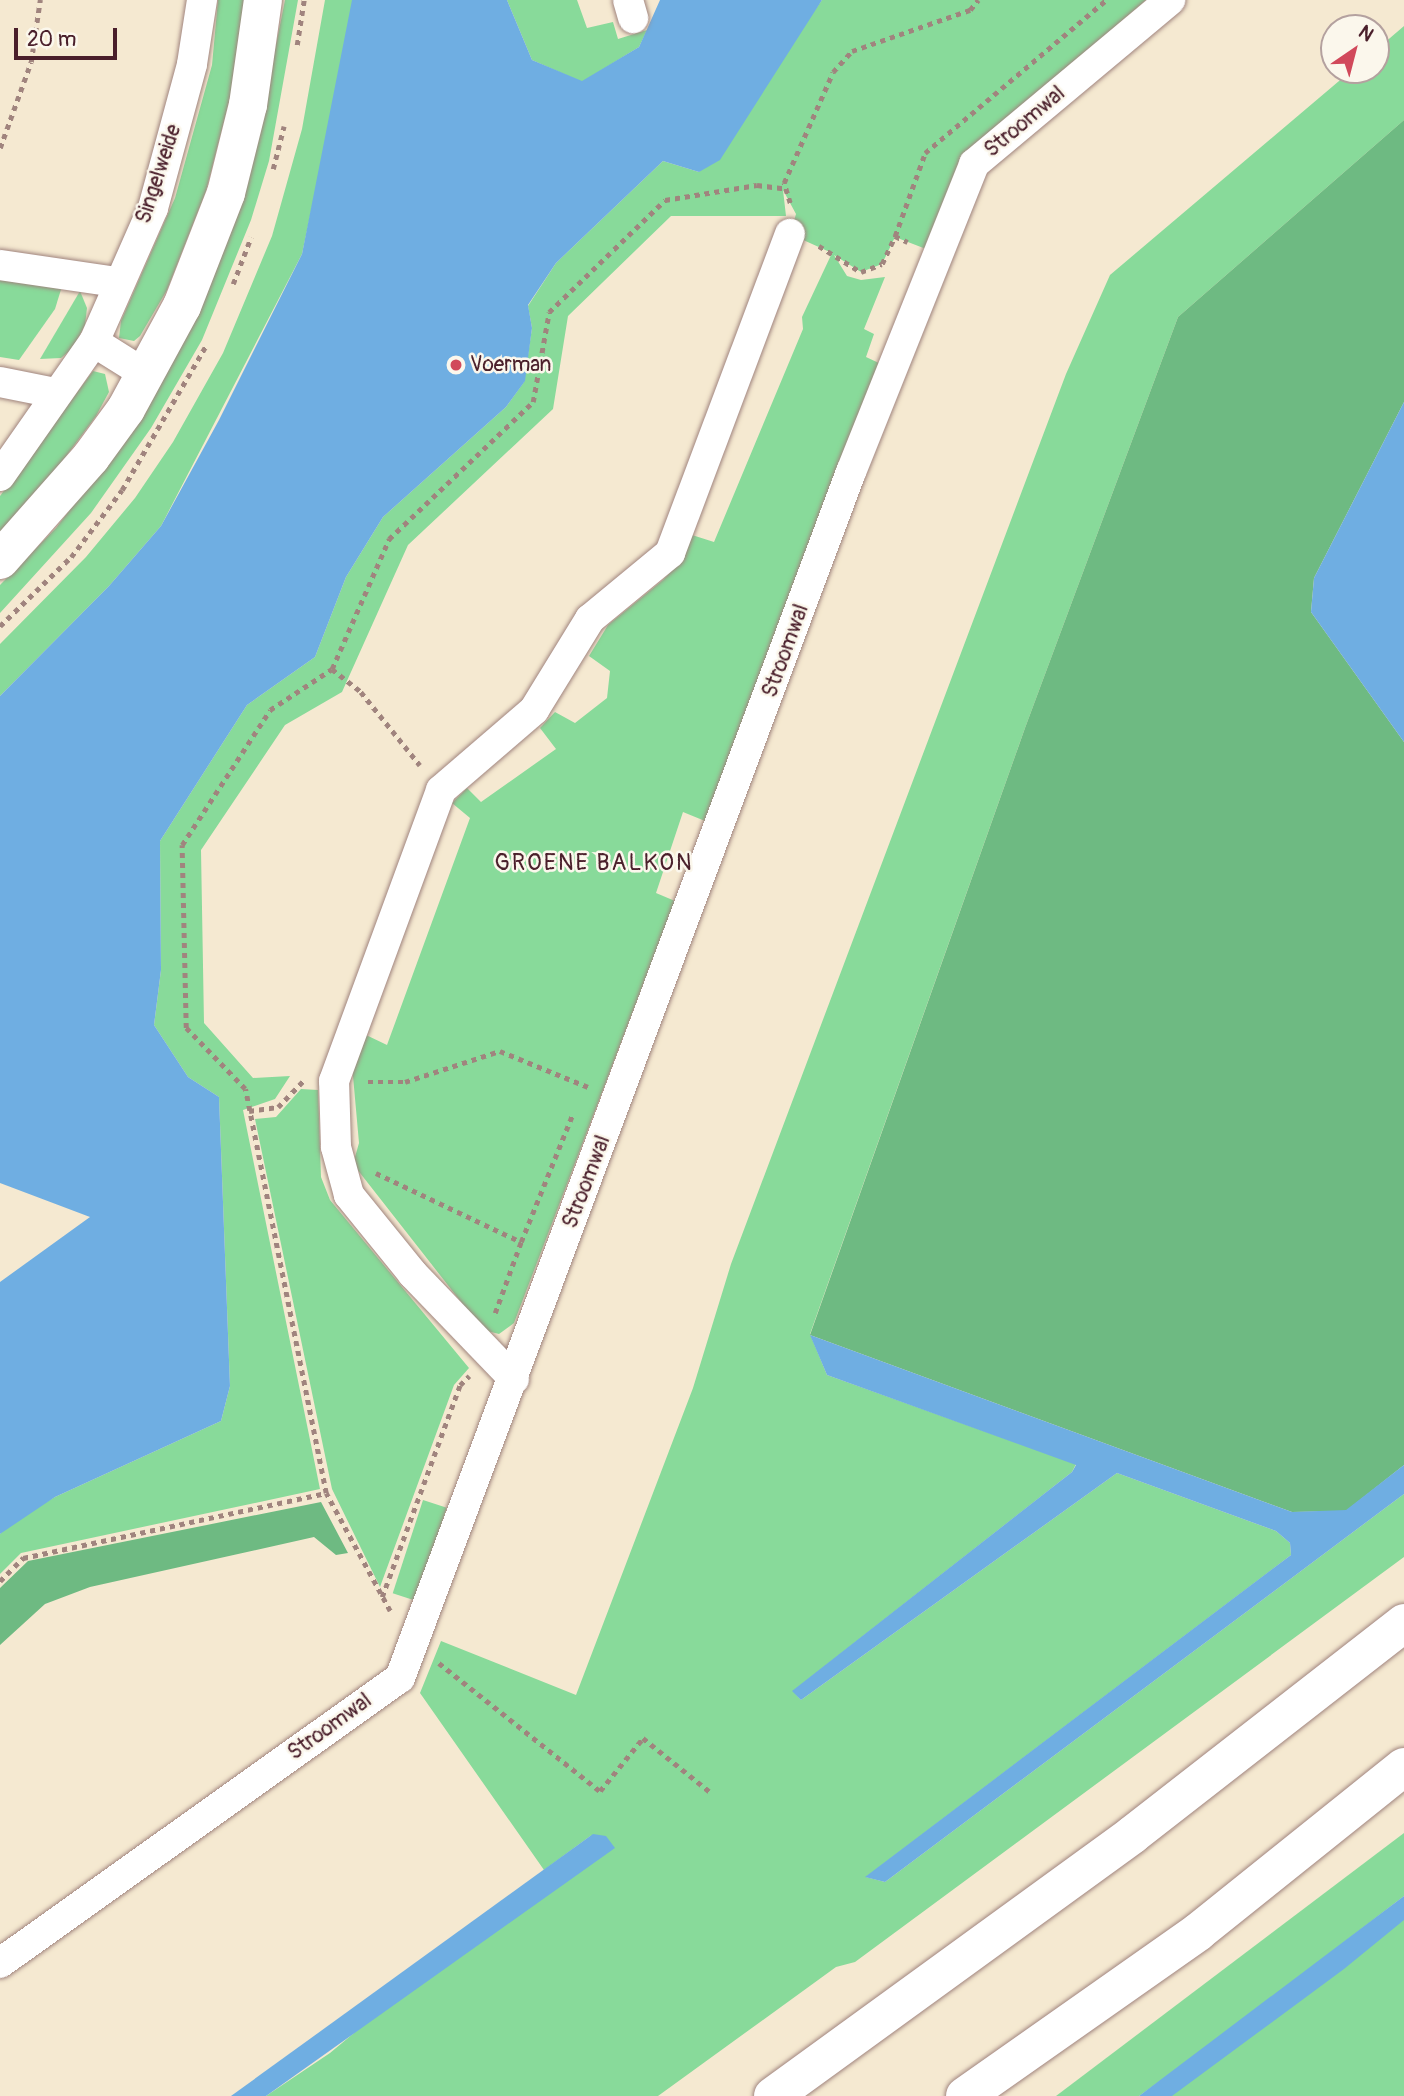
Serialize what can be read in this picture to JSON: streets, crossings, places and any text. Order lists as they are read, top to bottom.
{
  "streets": {
    "street": ["Stroomwal", "Singelweide"]
  },
  "districts": ["GROENE BALKON"],
  "places": ["Voerman"],
  "scale_bar": "20 m",
  "north": "top right"
}
